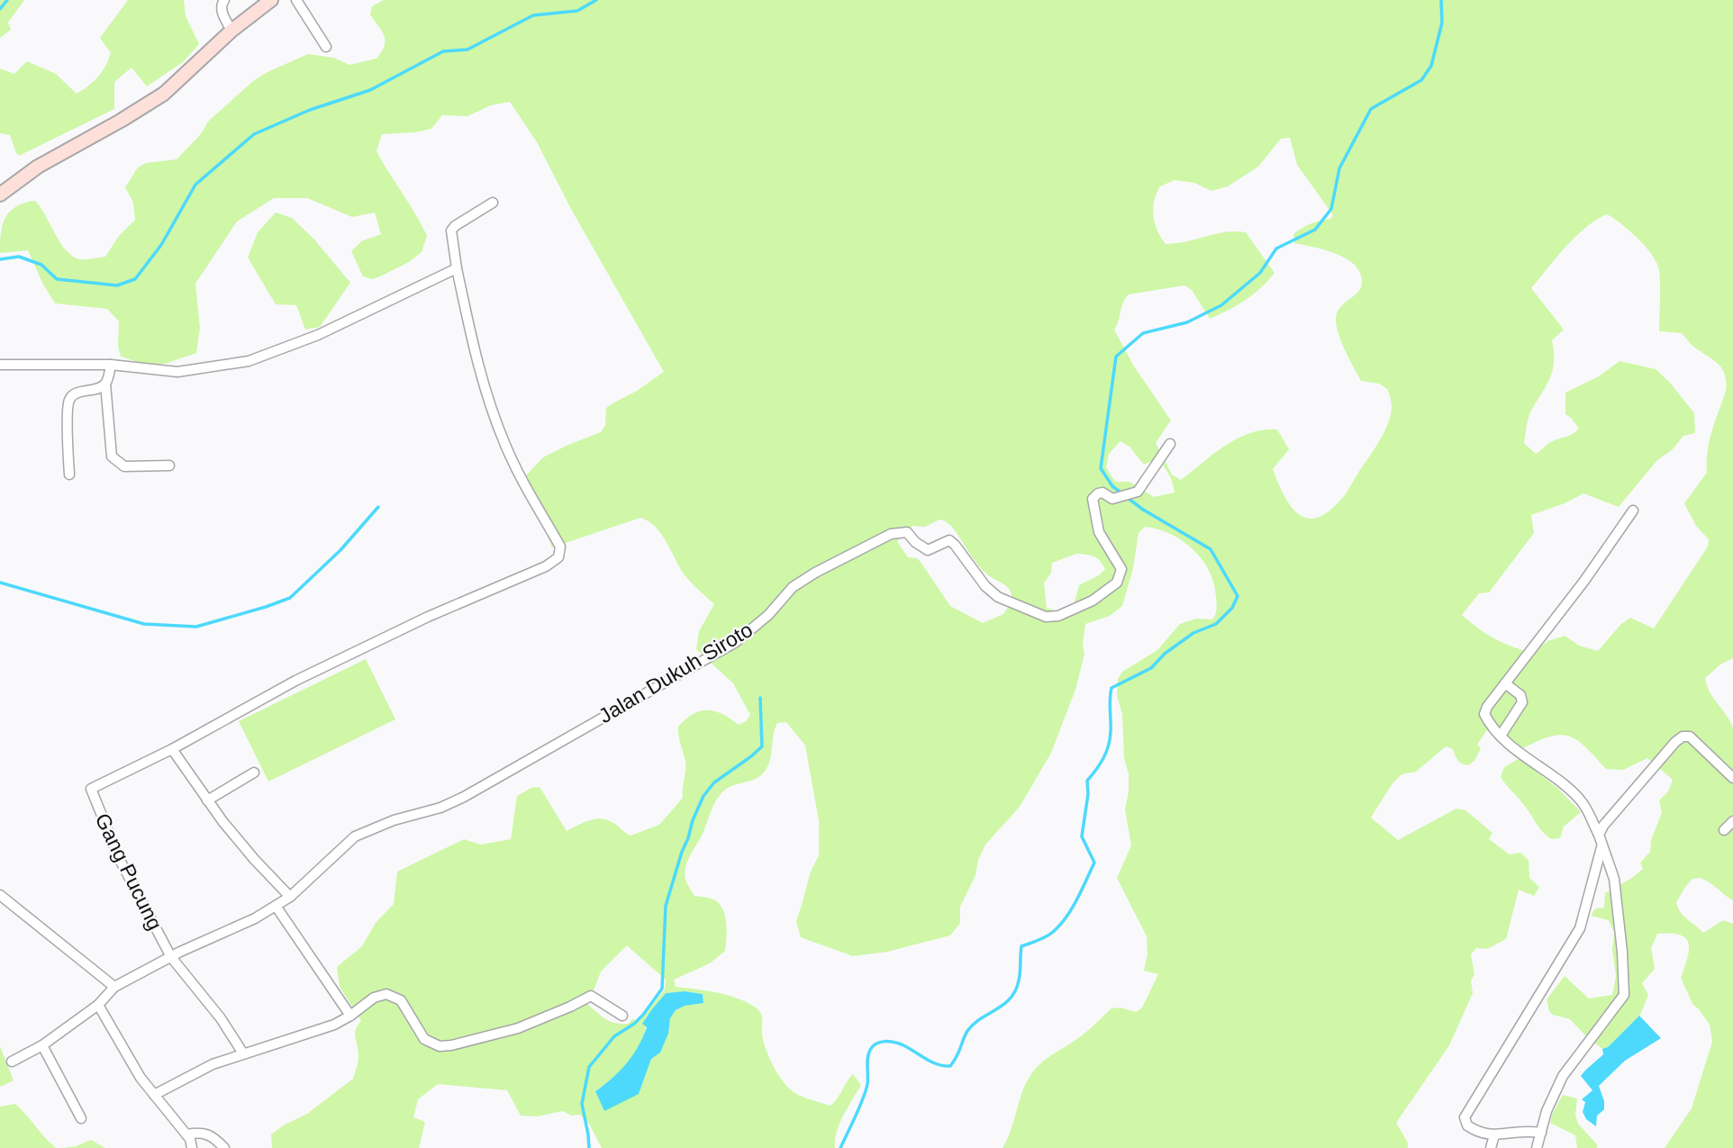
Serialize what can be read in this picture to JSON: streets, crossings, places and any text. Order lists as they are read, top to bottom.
{
  "streets": {
    "street": ["Jalan Dukuh Siroto", "Gang Pucung"]
  },
  "crossings": [
    ["Jalan Dukuh Siroto", "Gang Pucung"]
  ]
}
